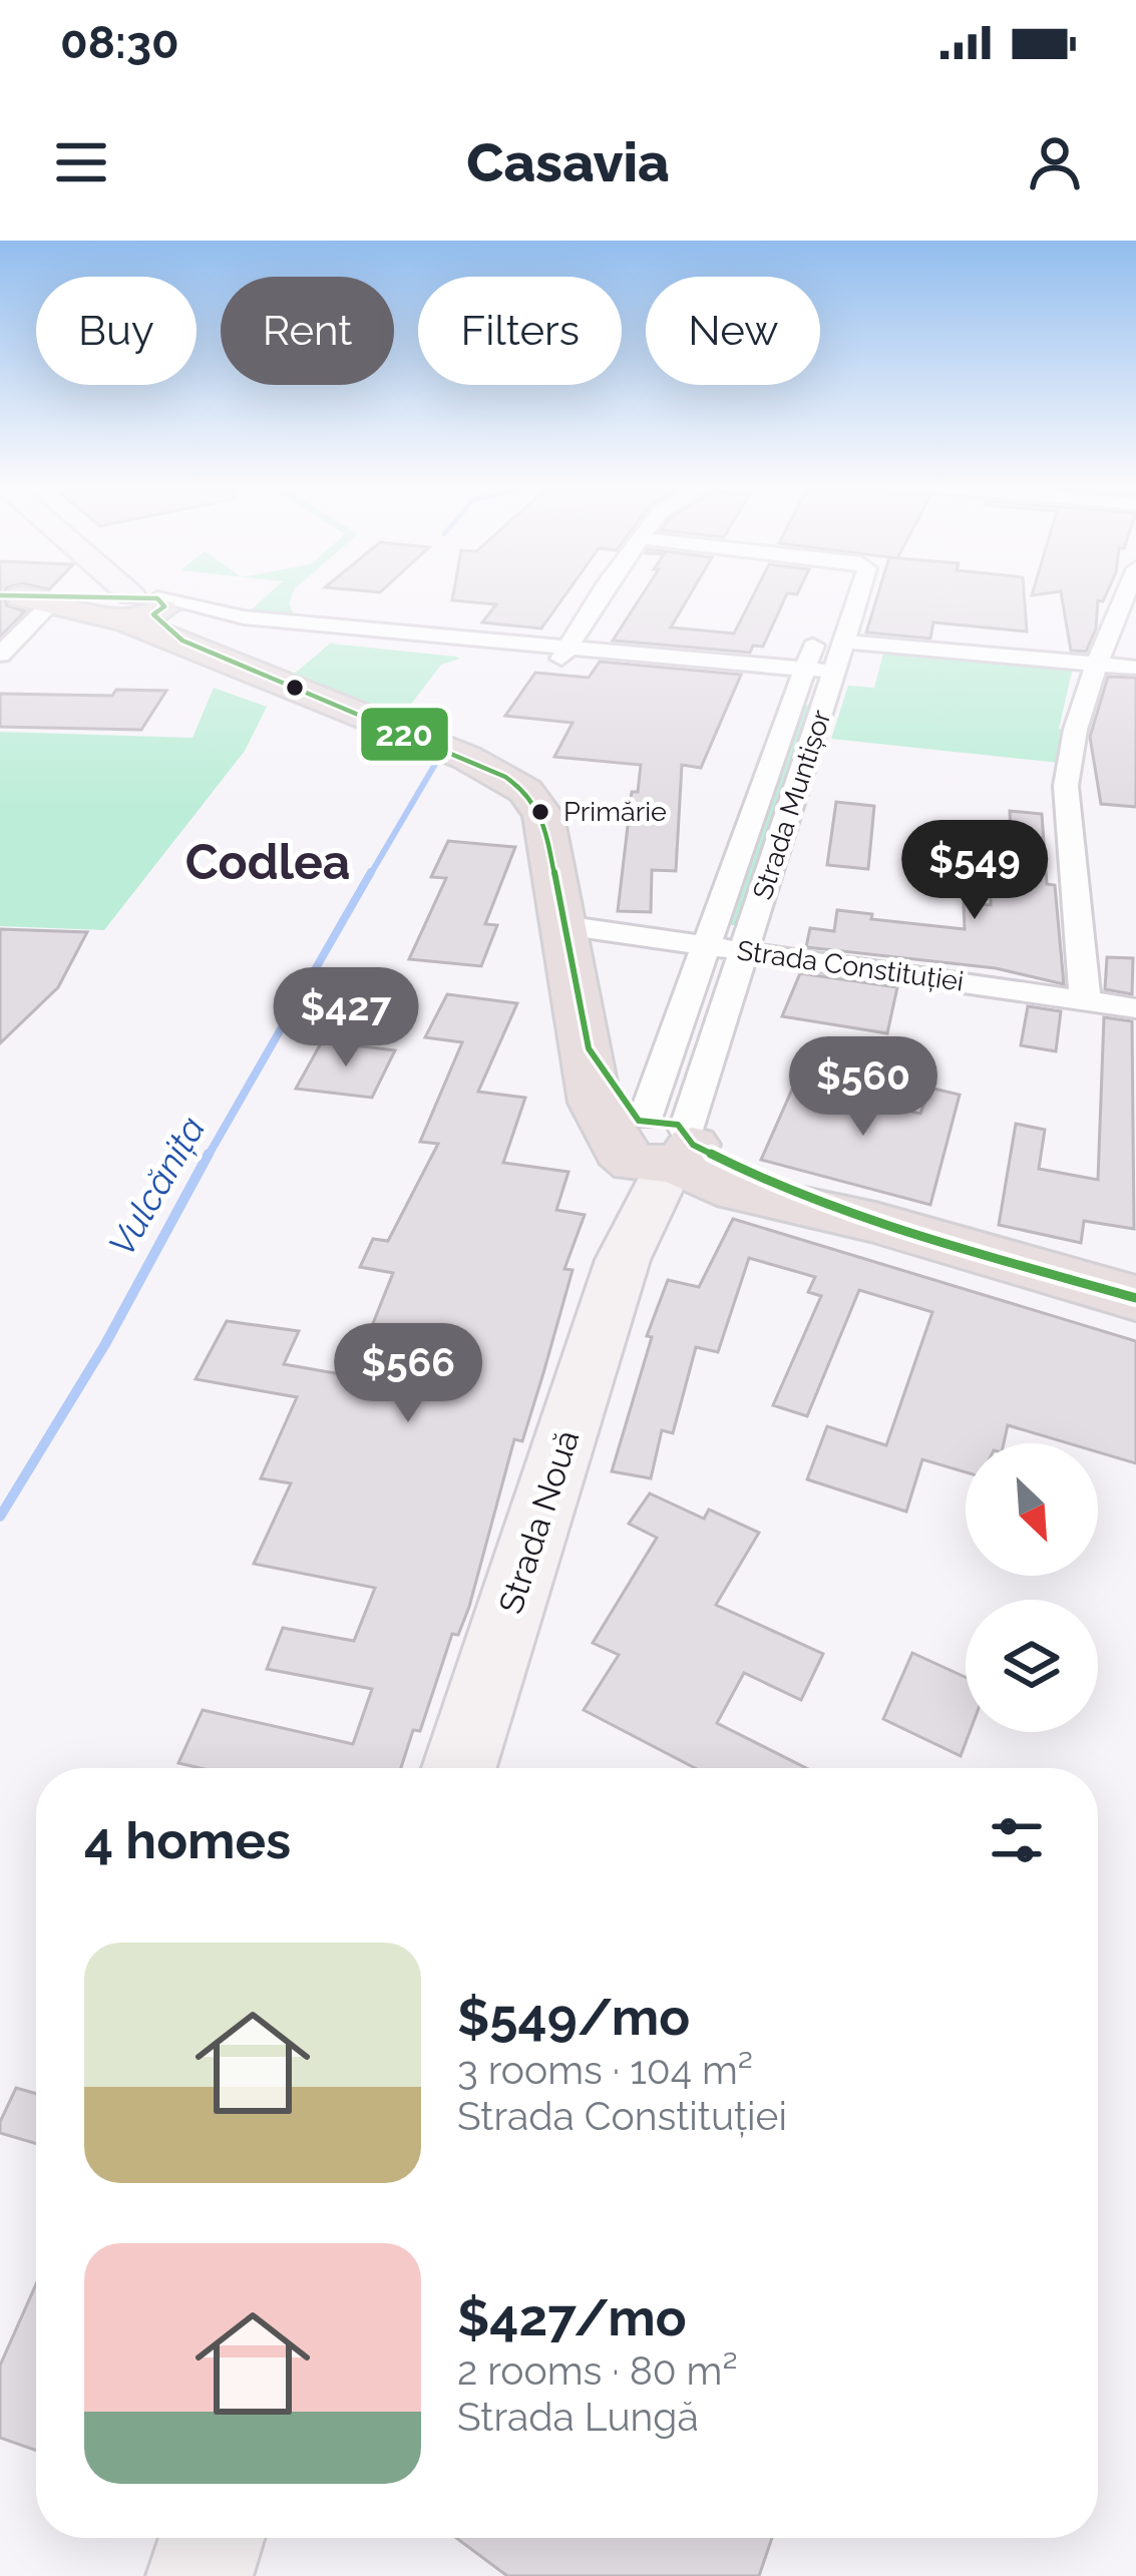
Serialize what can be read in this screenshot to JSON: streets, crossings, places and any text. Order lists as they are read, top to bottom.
{
  "streets": {
    "main road": ["Strada Nouă"],
    "street": ["Strada Muntișor", "Strada Constituției"]
  },
  "crossings": [
    ["Strada Muntișor", "Strada Constituției"],
    ["Strada Muntișor", "Strada Nouă"]
  ],
  "districts": ["Codlea"],
  "water": ["Vulcănița"],
  "places": ["Primărie"],
  "lines": ["transit line 220"],
  "north": "bottom right",
  "page": {
    "status": "08:30",
    "header": "Casavia",
    "chip": [
      "Buy",
      "Rent",
      "Filters",
      "New"
    ],
    "price": [
      "$549",
      "$427",
      "$560",
      "$566"
    ],
    "heading": "4 homes",
    "list": [
      {
        "name": "$549/mo",
        "note": "3 rooms · 104 m² · Strada Constituției"
      },
      {
        "name": "$427/mo",
        "note": "2 rooms · 80 m² · Strada Lungă"
      }
    ]
  }
}
